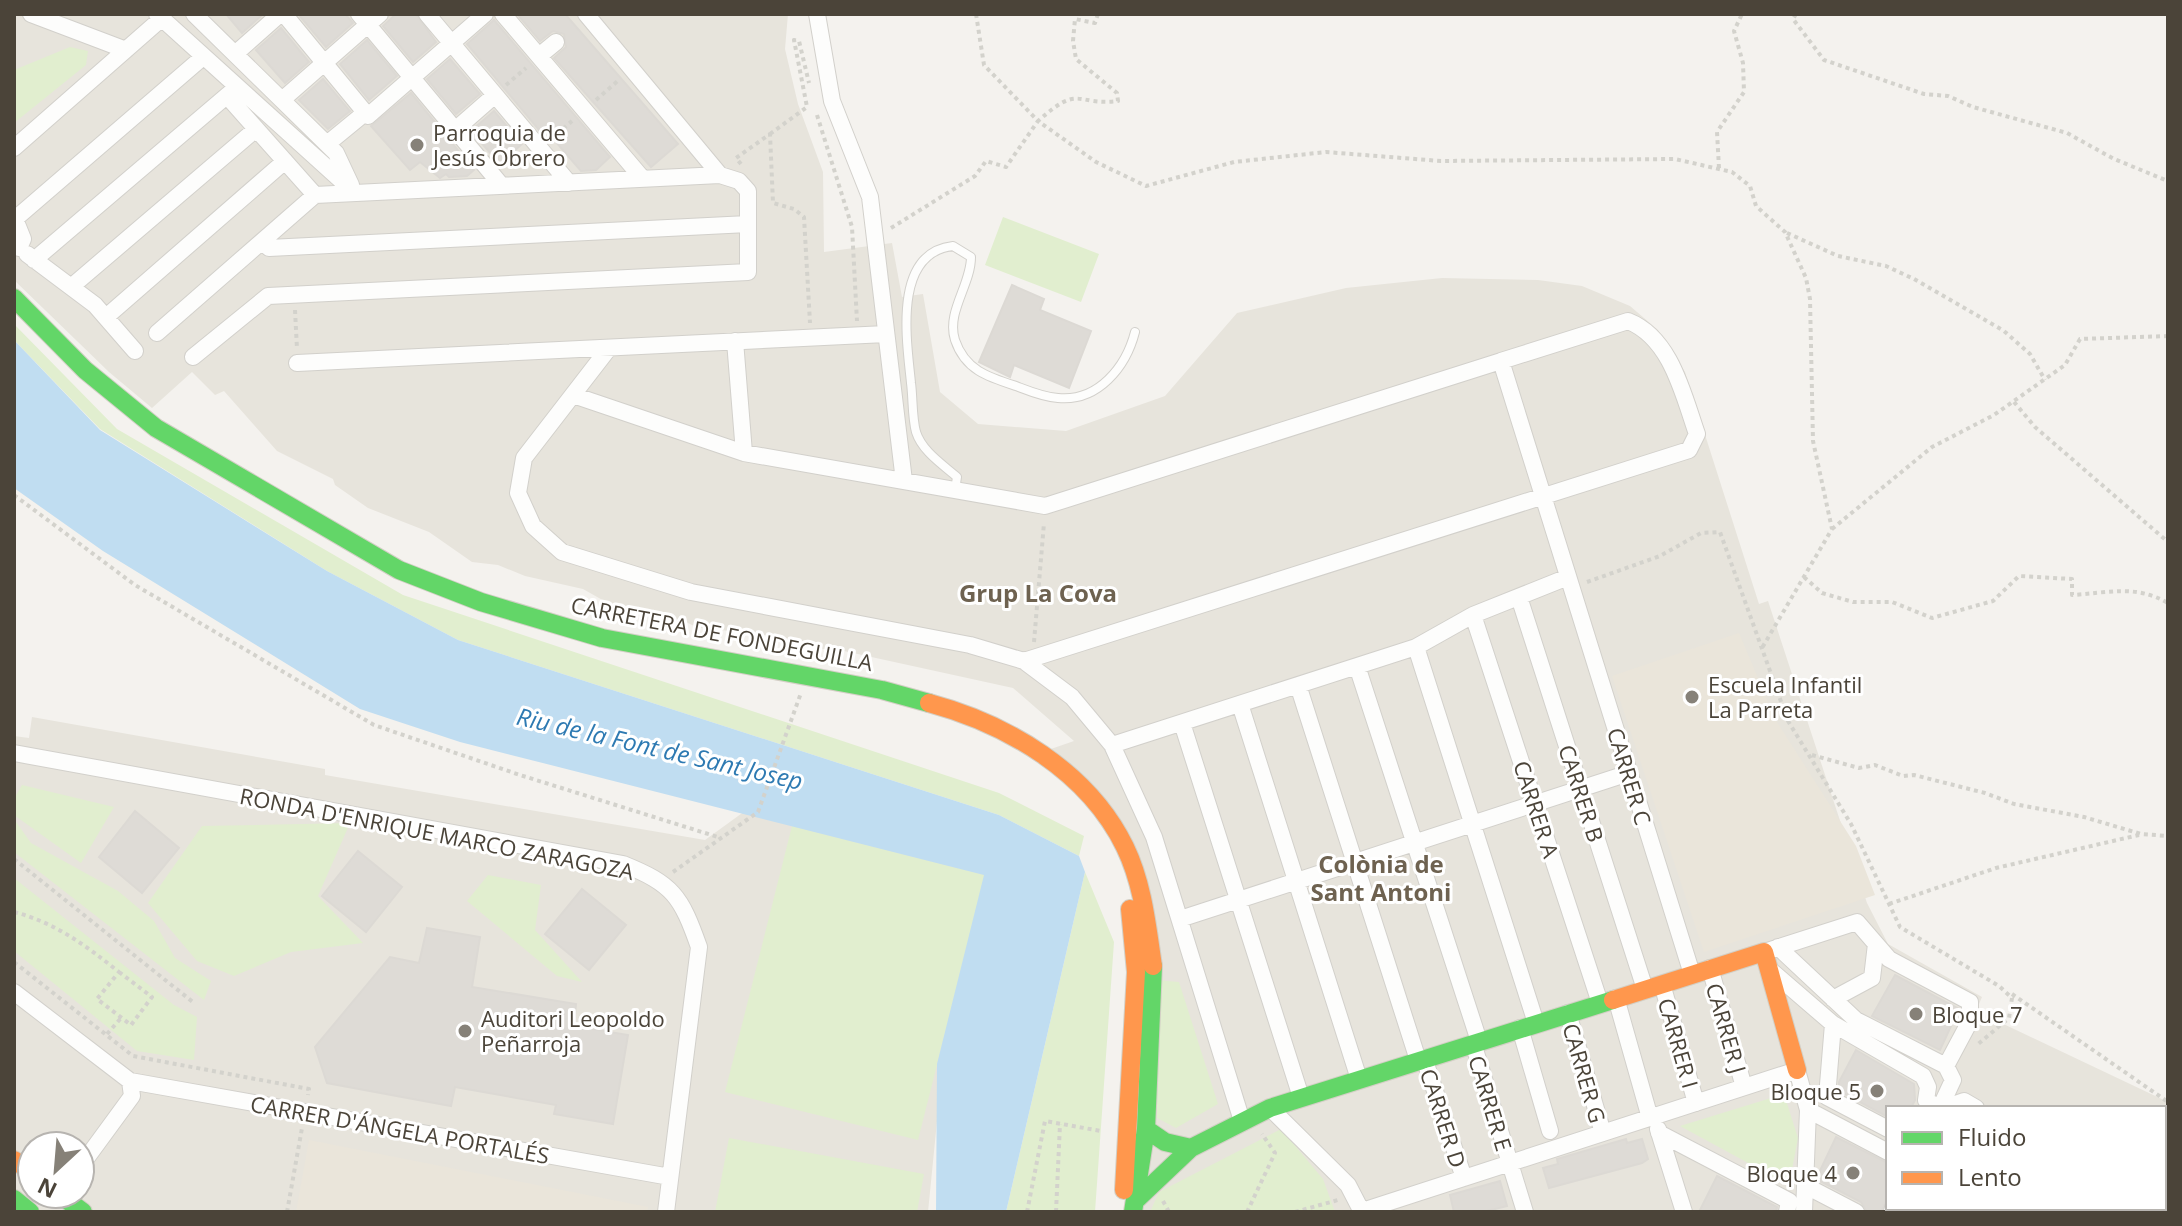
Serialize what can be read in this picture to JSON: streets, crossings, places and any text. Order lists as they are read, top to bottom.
{
  "streets": {
    "main road": ["CARRETERA DE FONDEGUILLA"],
    "street": [
      "CARRER C",
      "CARRER B",
      "CARRER A",
      "RONDA D'ENRIQUE MARCO ZARAGOZA",
      "CARRER J",
      "CARRER I",
      "CARRER G",
      "CARRER E",
      "CARRER D",
      "CARRER D'ÁNGELA PORTALÉS"
    ]
  },
  "crossings": [
    ["CARRER C", "CARRER J"],
    ["CARRER B", "CARRER I"],
    ["RONDA D'ENRIQUE MARCO ZARAGOZA", "CARRER D'ÁNGELA PORTALÉS"]
  ],
  "districts": ["Grup La Cova", "Colònia de Sant Antoni"],
  "water": ["Riu de la Font de Sant Josep"],
  "places": [
    "Parroquia de Jesús Obrero",
    "Escuela Infantil La Parreta",
    "Bloque 7",
    "Auditori Leopoldo Peñarroja",
    "Bloque 5",
    "Bloque 4"
  ],
  "legend": ["Fluido", "Lento"],
  "north": "bottom left"
}
